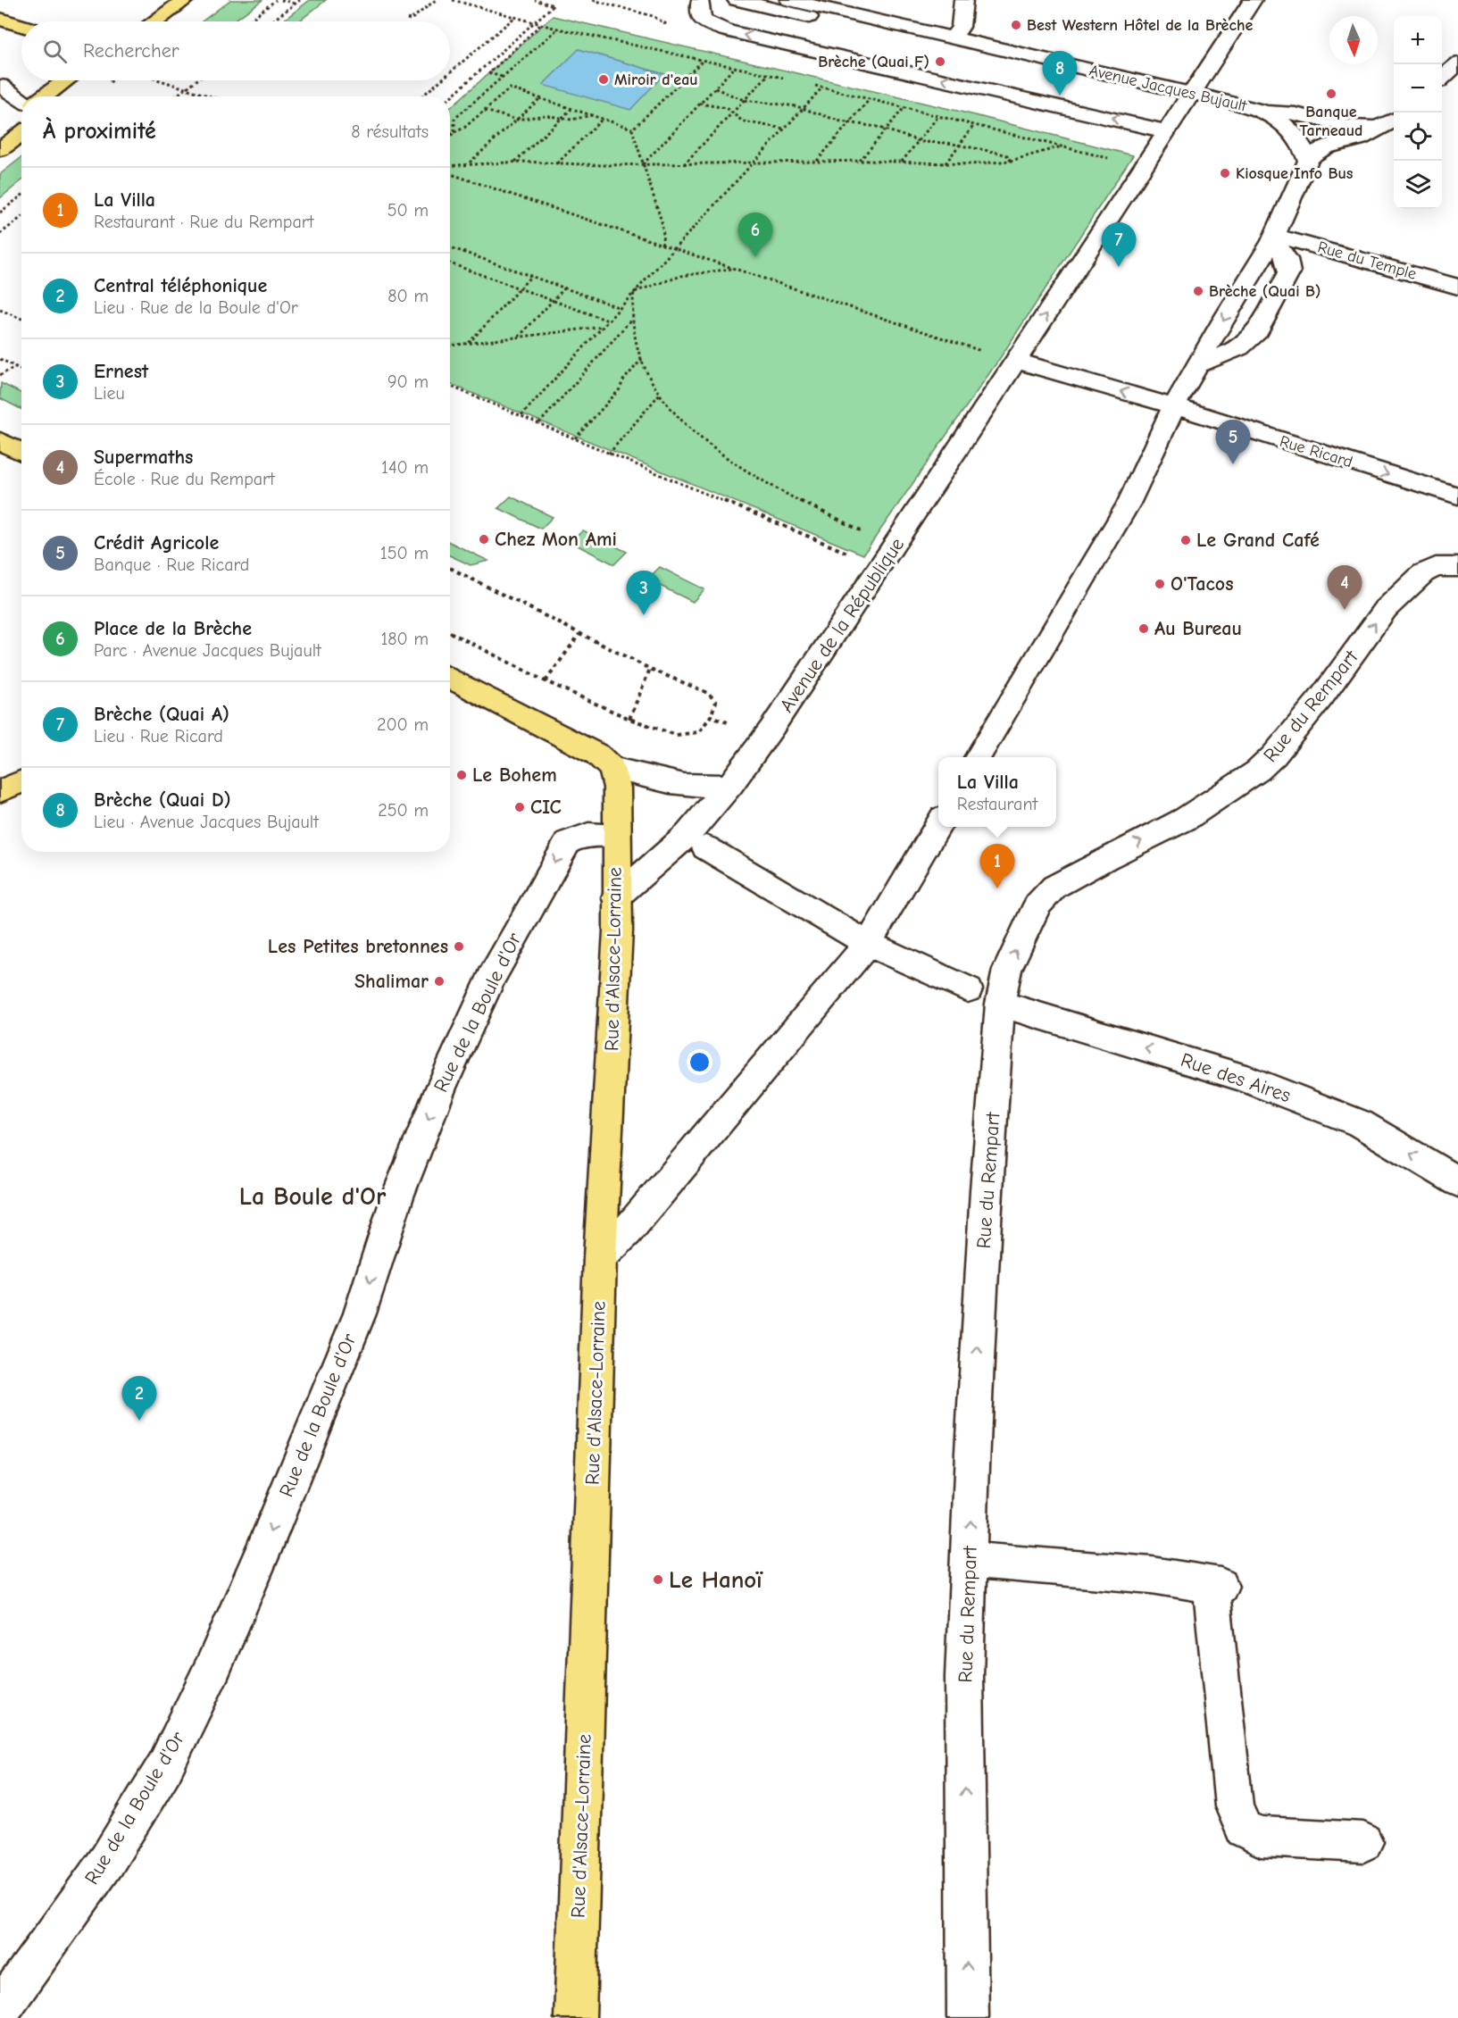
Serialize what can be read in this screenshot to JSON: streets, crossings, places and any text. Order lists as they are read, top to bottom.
{
  "streets": {
    "main road": ["Rue d'Alsace-Lorraine"],
    "street": [
      "Avenue Jacques Bujault",
      "Rue du Temple",
      "Rue Ricard",
      "Avenue de la République",
      "Rue du Rempart",
      "Rue de la Boule d'Or",
      "Rue des Aires"
    ]
  },
  "crossings": [
    ["Avenue Jacques Bujault", "Avenue de la République"],
    ["Avenue de la République", "Rue d'Alsace-Lorraine"],
    ["Rue du Rempart", "Rue des Aires"],
    ["Rue d'Alsace-Lorraine", "Rue de la Boule d'Or"]
  ],
  "one_way": ["Rue Ricard", "Rue de la Boule d'Or", "Rue des Aires"],
  "districts": ["La Boule d'Or"],
  "places": [
    "Best Western Hôtel de la Brèche",
    "Brèche (Quai F)",
    "Miroir d'eau",
    "Banque Tarneaud",
    "Kiosque Info Bus",
    "Brèche (Quai B)",
    "Chez Mon Ami",
    "Le Grand Café",
    "O'Tacos",
    "Au Bureau",
    "Le Bohem",
    "CIC",
    "Les Petites bretonnes",
    "Shalimar",
    "Le Hanoï"
  ],
  "north": "bottom",
  "page": {
    "map_buttons": ["+", "−"],
    "search": "Rechercher",
    "pins": [
      "8",
      "6",
      "7",
      "5",
      "4",
      "3",
      "1",
      "2"
    ],
    "heading": ["À proximité", "8 résultats"],
    "list": [
      {
        "mark": "1",
        "name": "La Villa",
        "note": "Restaurant · Rue du Rempart",
        "value": "50 m"
      },
      {
        "mark": "2",
        "name": "Central téléphonique",
        "note": "Lieu · Rue de la Boule d'Or",
        "value": "80 m"
      },
      {
        "mark": "3",
        "name": "Ernest",
        "note": "Lieu",
        "value": "90 m"
      },
      {
        "mark": "4",
        "name": "Supermaths",
        "note": "École · Rue du Rempart",
        "value": "140 m"
      },
      {
        "mark": "5",
        "name": "Crédit Agricole",
        "note": "Banque · Rue Ricard",
        "value": "150 m"
      },
      {
        "mark": "6",
        "name": "Place de la Brèche",
        "note": "Parc · Avenue Jacques Bujault",
        "value": "180 m"
      },
      {
        "mark": "7",
        "name": "Brèche (Quai A)",
        "note": "Lieu · Rue Ricard",
        "value": "200 m"
      },
      {
        "mark": "8",
        "name": "Brèche (Quai D)",
        "note": "Lieu · Avenue Jacques Bujault",
        "value": "250 m"
      }
    ],
    "popup": ["La Villa", "Restaurant"]
  }
}
